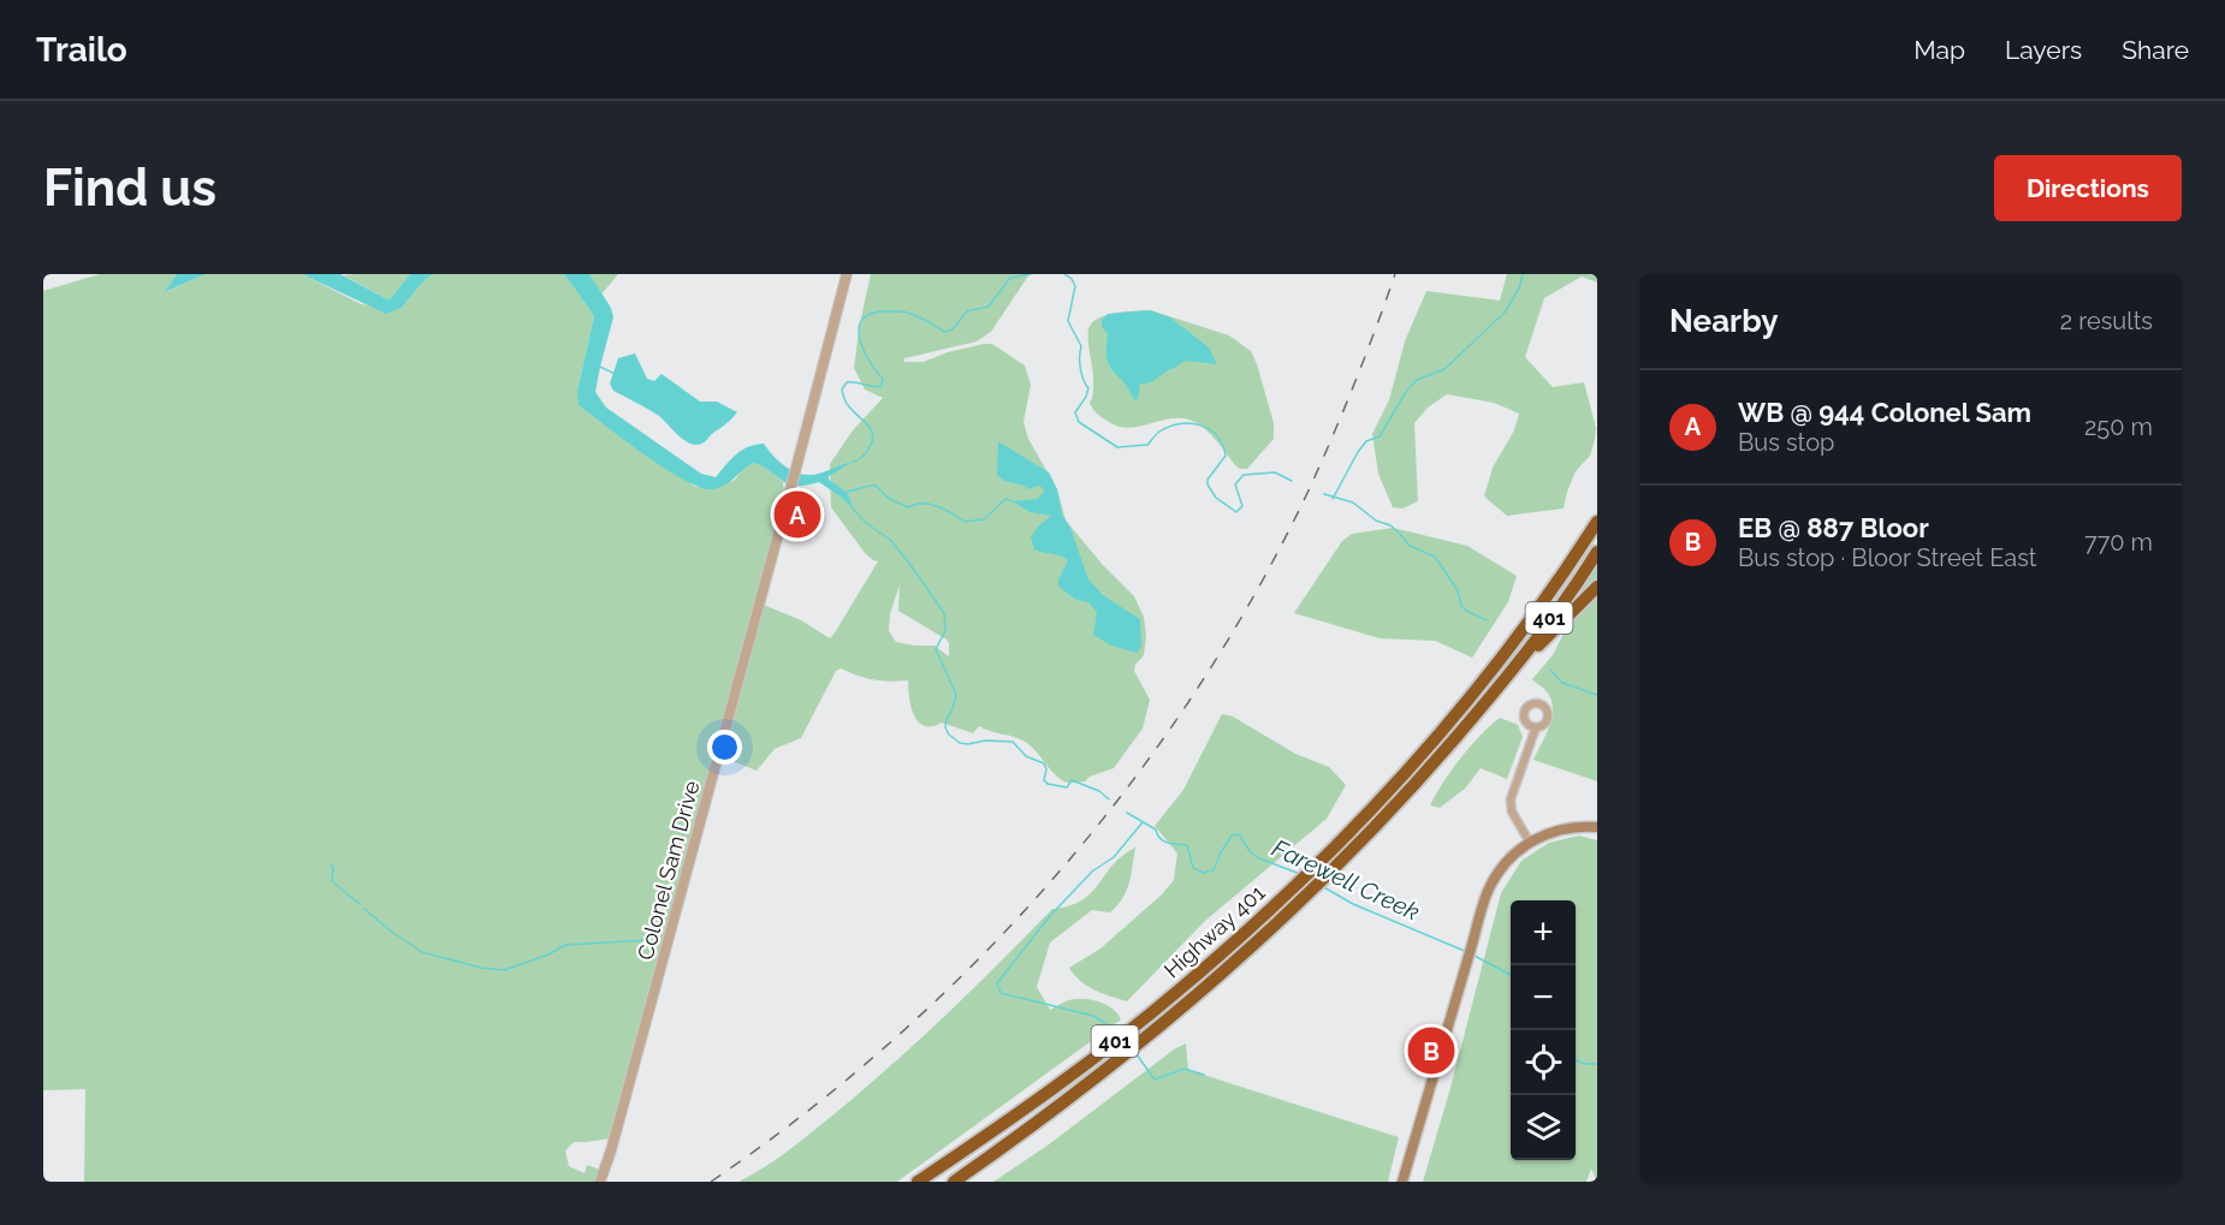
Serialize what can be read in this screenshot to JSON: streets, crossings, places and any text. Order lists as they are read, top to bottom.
{
  "streets": {
    "highway": ["401", "Highway 401"],
    "street": ["Colonel Sam Drive"]
  },
  "water": ["Farewell Creek"],
  "page": {
    "header": "Trailo",
    "nav": ["Map", "Layers", "Share"],
    "buttons": "Directions",
    "title": "Find us",
    "heading": ["Nearby", "2 results"],
    "list": [
      {
        "mark": "A",
        "name": "WB @ 944 Colonel Sam",
        "note": "Bus stop",
        "value": "250 m"
      },
      {
        "mark": "B",
        "name": "EB @ 887 Bloor",
        "note": "Bus stop · Bloor Street East",
        "value": "770 m"
      }
    ],
    "pins": ["A", "B"],
    "map_buttons": ["+", "−"]
  }
}
